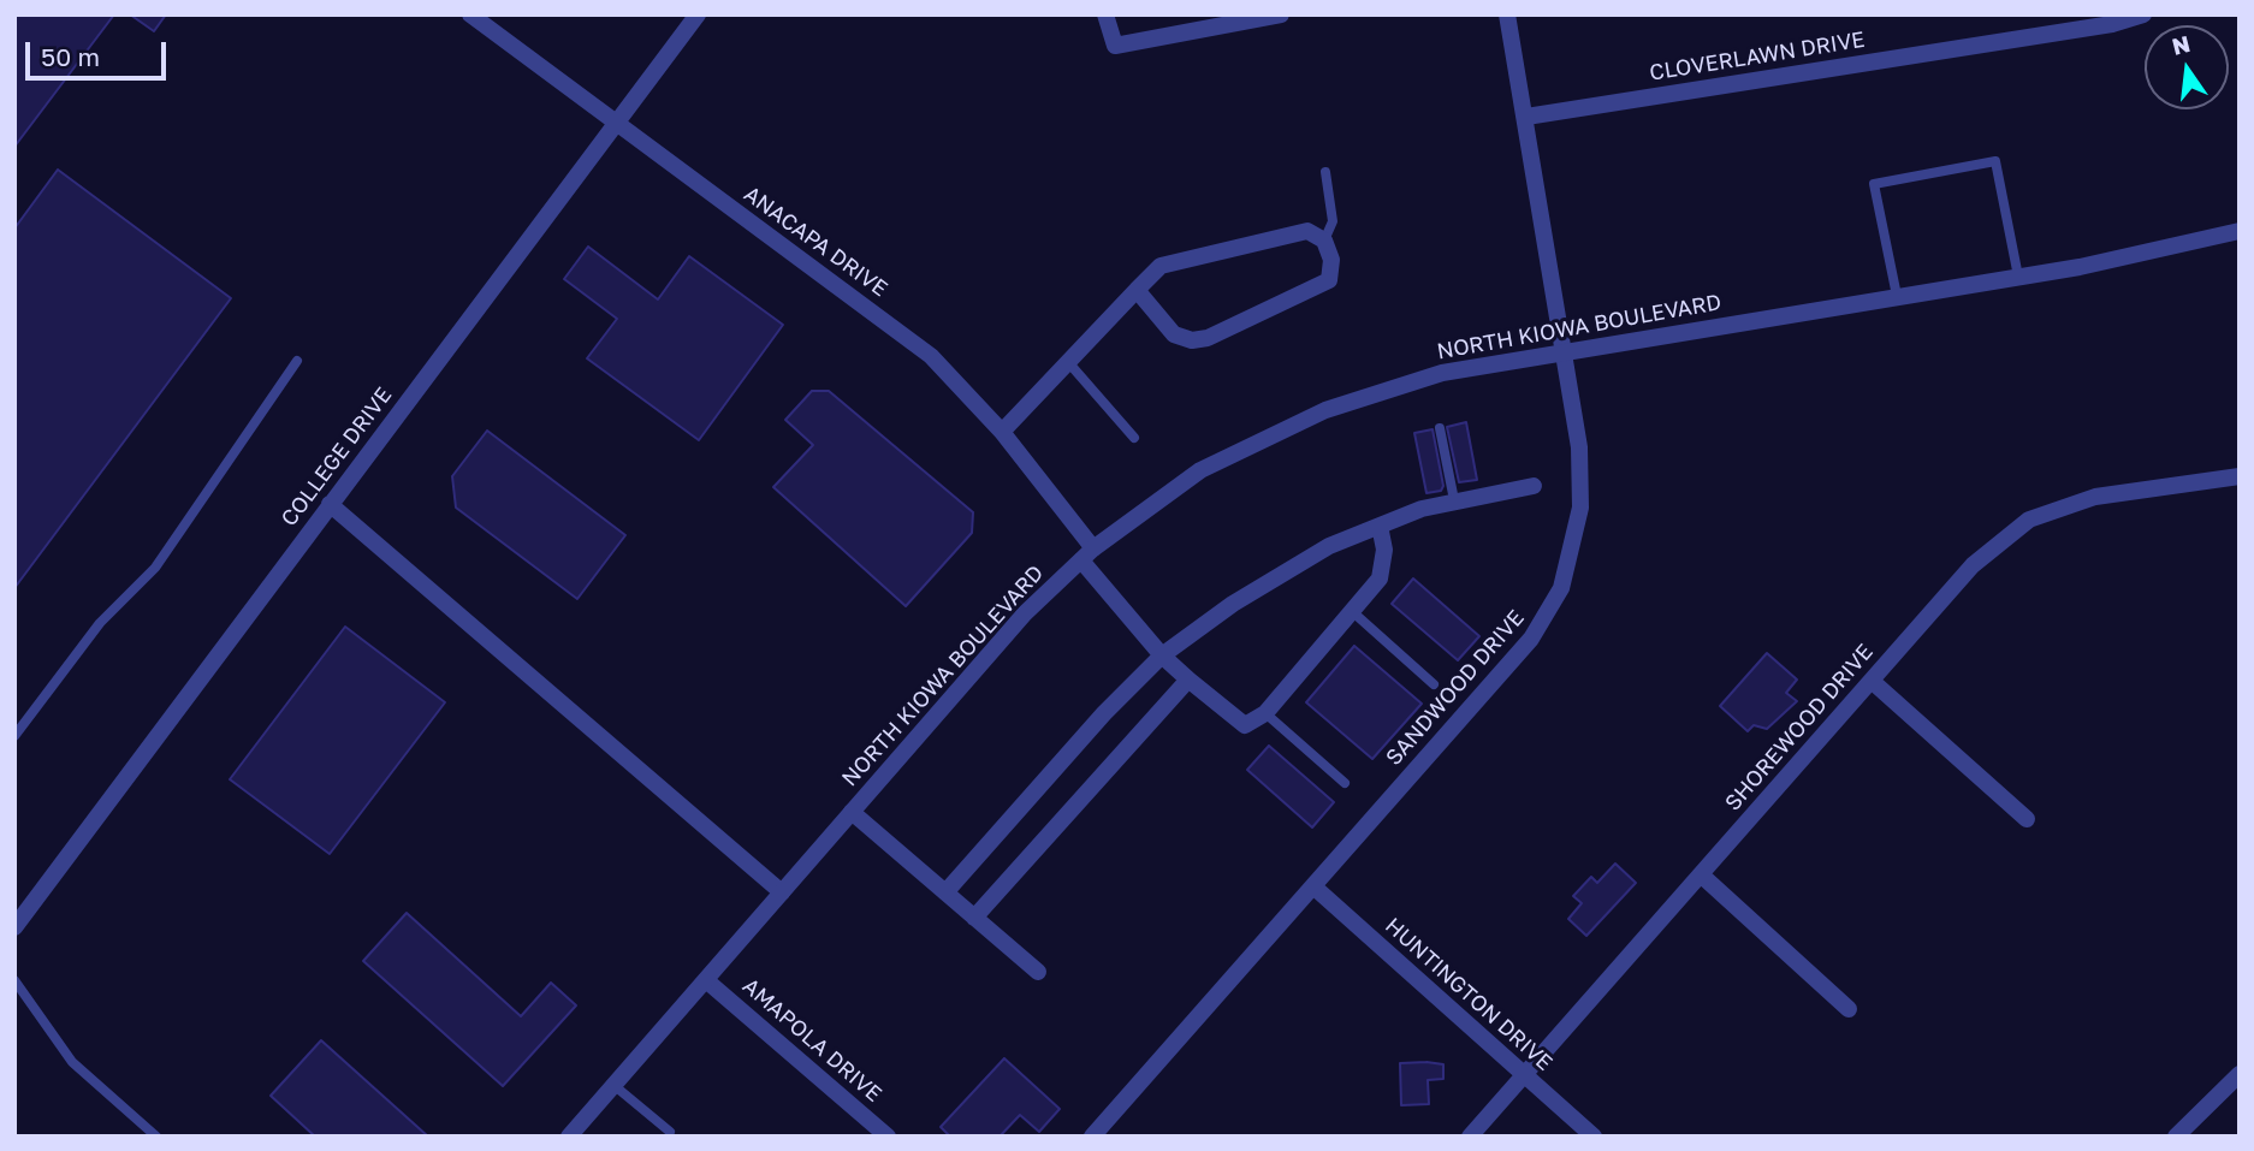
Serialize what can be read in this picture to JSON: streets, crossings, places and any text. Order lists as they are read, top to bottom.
{
  "streets": {
    "street": [
      "CLOVERLAWN DRIVE",
      "ANACAPA DRIVE",
      "NORTH KIOWA BOULEVARD",
      "COLLEGE DRIVE",
      "SANDWOOD DRIVE",
      "SHOREWOOD DRIVE",
      "HUNTINGTON DRIVE",
      "AMAPOLA DRIVE"
    ]
  },
  "crossings": [
    ["CLOVERLAWN DRIVE", "SANDWOOD DRIVE"],
    ["ANACAPA DRIVE", "NORTH KIOWA BOULEVARD"],
    ["ANACAPA DRIVE", "COLLEGE DRIVE"],
    ["NORTH KIOWA BOULEVARD", "SANDWOOD DRIVE"],
    ["NORTH KIOWA BOULEVARD", "AMAPOLA DRIVE"],
    ["SANDWOOD DRIVE", "HUNTINGTON DRIVE"],
    ["SHOREWOOD DRIVE", "HUNTINGTON DRIVE"]
  ],
  "scale_bar": "50 m",
  "north": "top"
}
